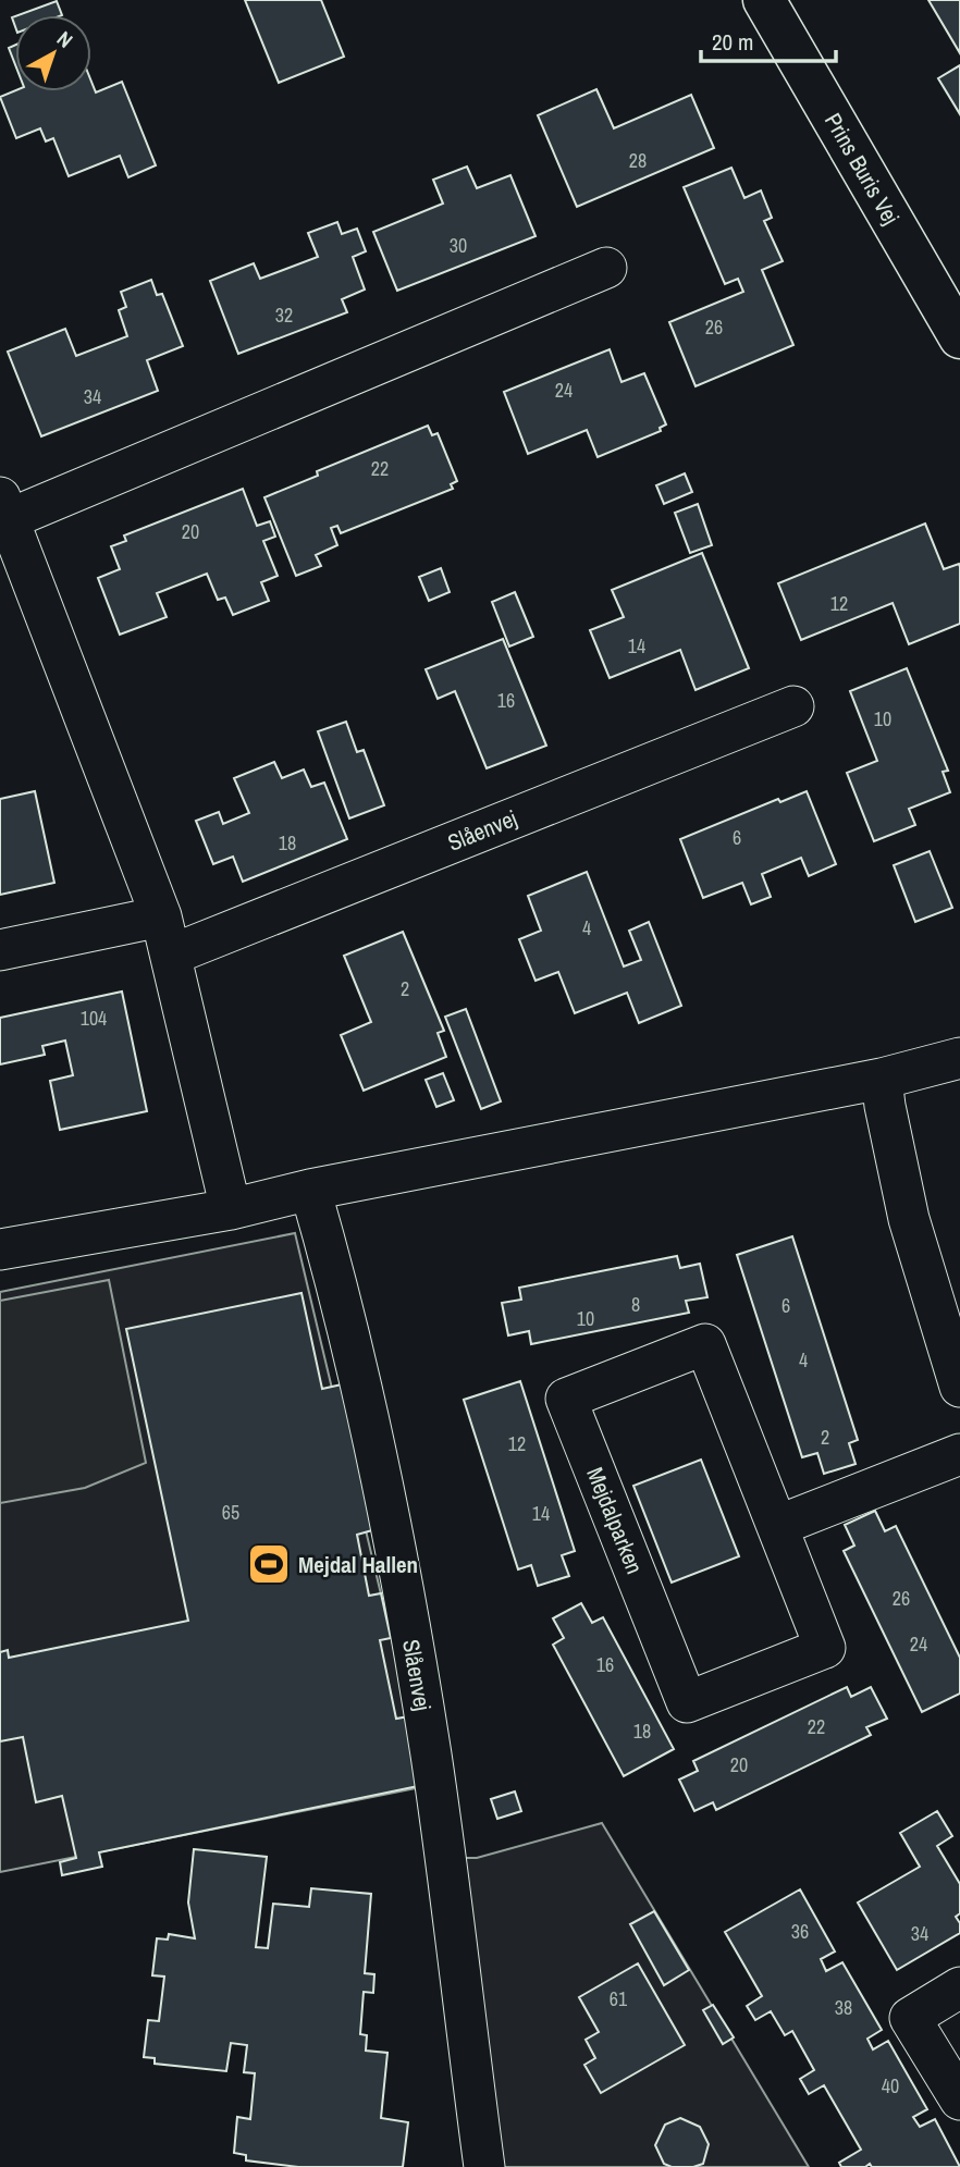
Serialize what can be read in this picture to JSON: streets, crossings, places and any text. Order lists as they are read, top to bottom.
{
  "streets": {
    "street": ["Prins Buris Vej", "Slåenvej", "Mejdalparken"]
  },
  "places": {
    "sports": ["Mejdal Hallen"]
  },
  "house_numbers": [
    "28",
    "30",
    "32",
    "26",
    "24",
    "34",
    "22",
    "20",
    "12",
    "14",
    "16",
    "10",
    "6",
    "18",
    "4",
    "2",
    "104",
    "8",
    "6",
    "10",
    "4",
    "2",
    "12",
    "65",
    "14",
    "26",
    "24",
    "16",
    "22",
    "18",
    "20",
    "36",
    "34",
    "61",
    "38",
    "40"
  ],
  "scale_bar": "20 m",
  "north": "top right"
}
